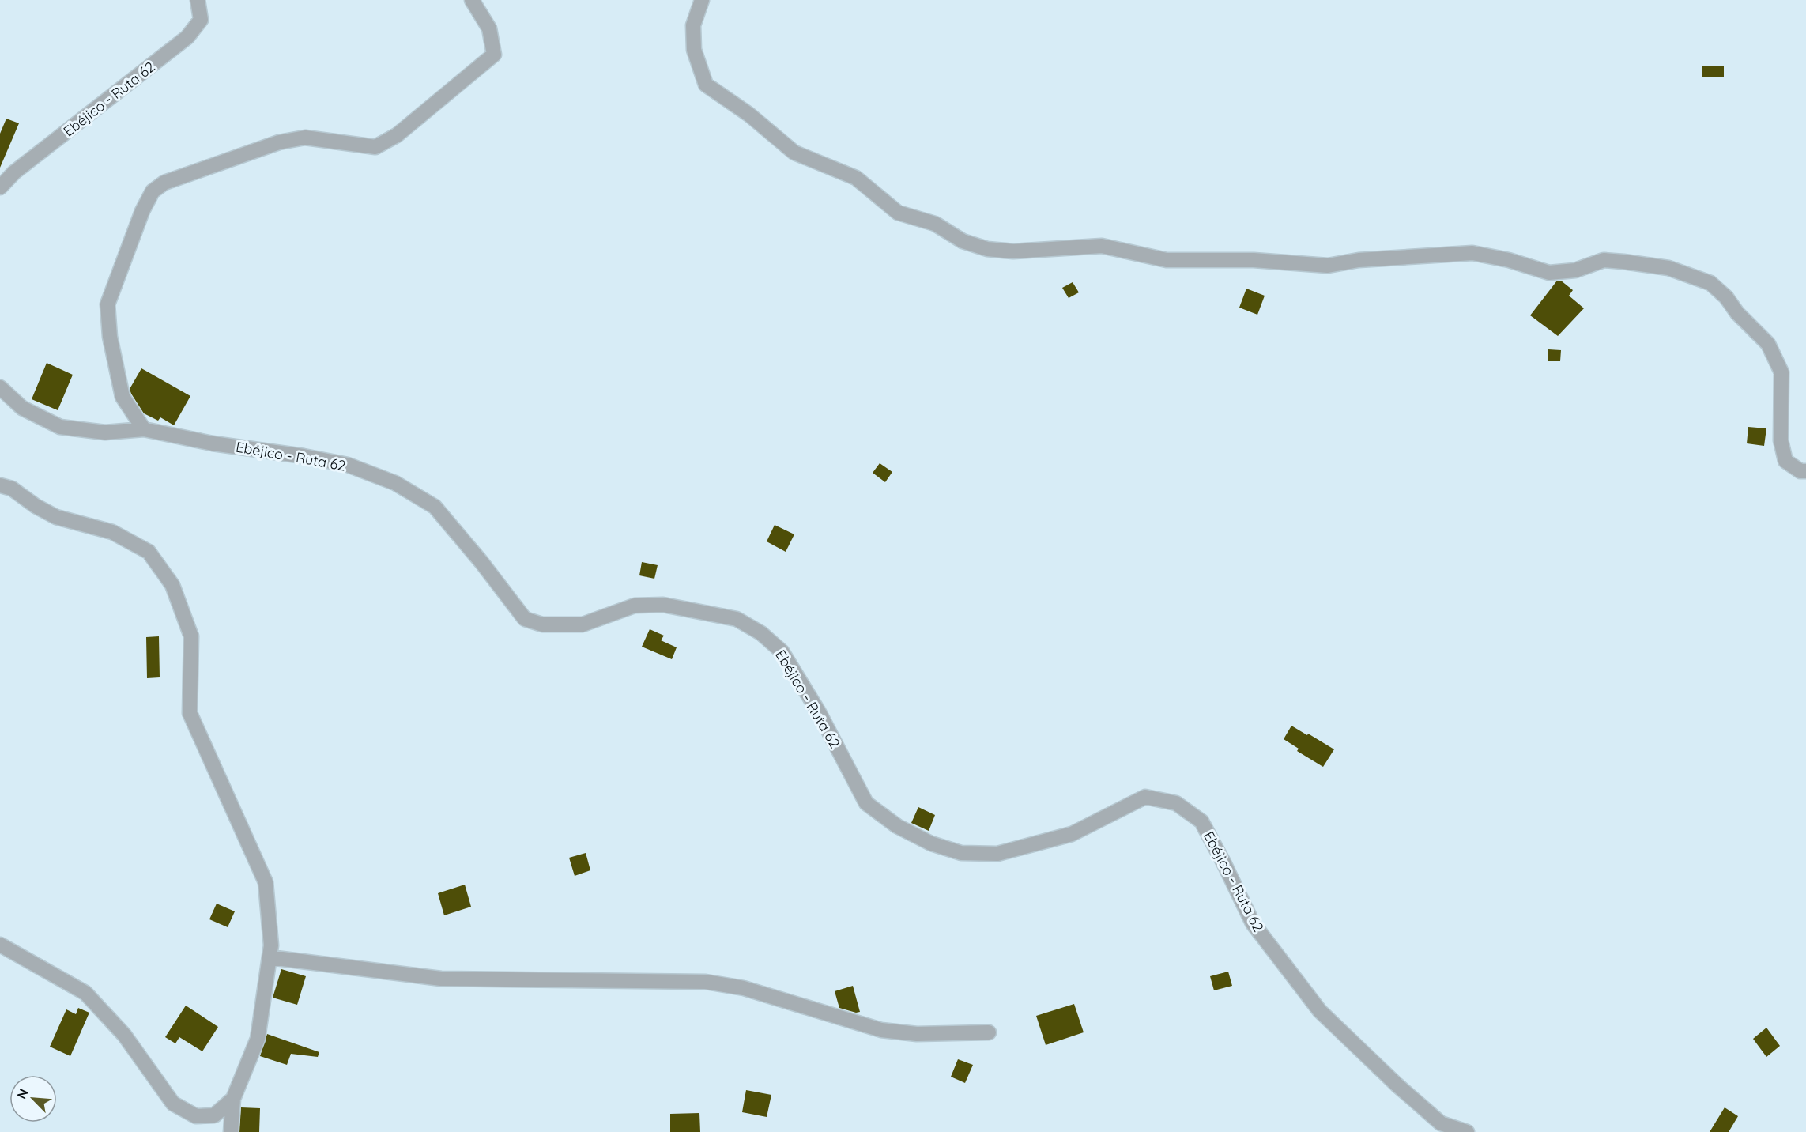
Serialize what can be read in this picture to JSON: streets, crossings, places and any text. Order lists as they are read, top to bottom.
{
  "streets": {
    "street": ["Ebéjico - Ruta 62"]
  },
  "north": "top left"
}
